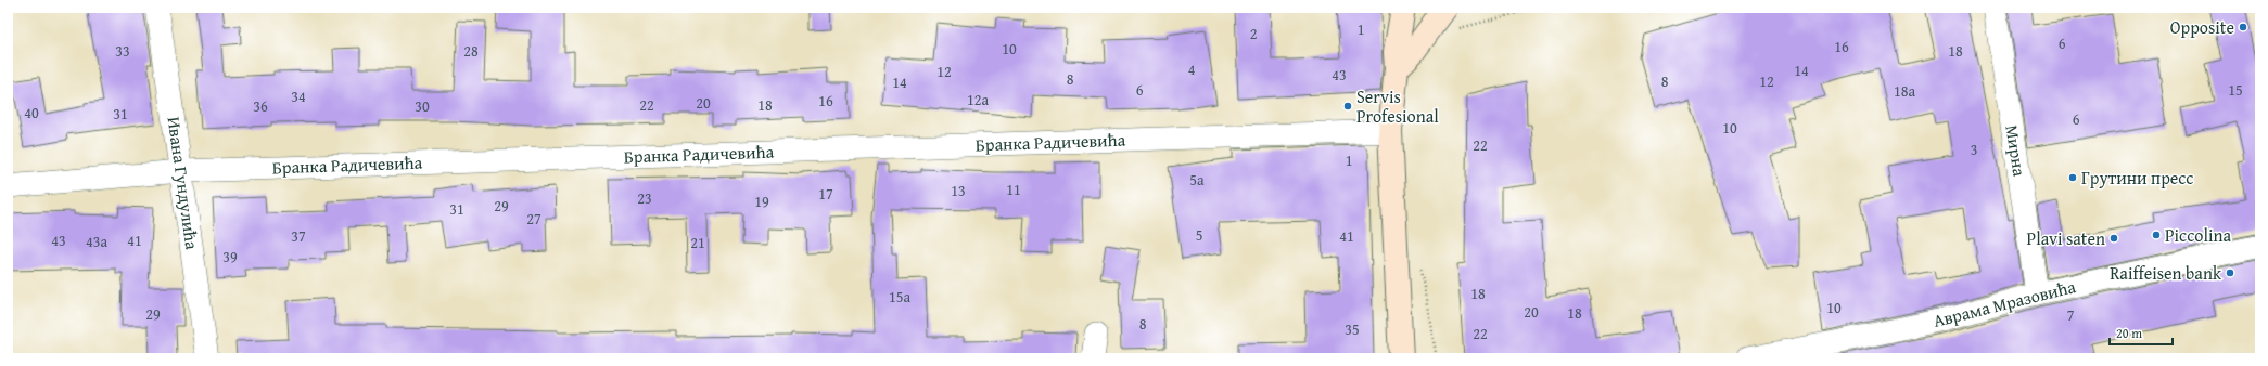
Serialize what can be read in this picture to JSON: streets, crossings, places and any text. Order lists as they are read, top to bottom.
{
  "streets": {
    "street": [
      "Бранка Радичевића",
      "Мирна",
      "Ивана Гундулића",
      "Аврама Мразовића"
    ]
  },
  "crossings": [
    ["Бранка Радичевића", "Ивана Гундулића"],
    ["Мирна", "Аврама Мразовића"]
  ],
  "places": [
    "Opposite",
    "Servis Profesional",
    "Грутини пресс",
    "Piccolina",
    "Plavi saten",
    "Raiffeisen bank"
  ],
  "house_numbers": [
    "1",
    "2",
    "6",
    "16",
    "10",
    "33",
    "28",
    "18",
    "4",
    "14",
    "12",
    "43",
    "8",
    "8",
    "12",
    "14",
    "6",
    "15",
    "18a",
    "34",
    "12a",
    "16",
    "20",
    "22",
    "18",
    "36",
    "30",
    "40",
    "31",
    "6",
    "10",
    "22",
    "3",
    "1",
    "5a",
    "11",
    "13",
    "17",
    "23",
    "19",
    "29",
    "31",
    "27",
    "5",
    "37",
    "41",
    "43",
    "41",
    "43a",
    "21",
    "39",
    "18",
    "15a",
    "10",
    "20",
    "18",
    "29",
    "7",
    "8",
    "35",
    "22"
  ],
  "scale_bar": "20 m"
}
